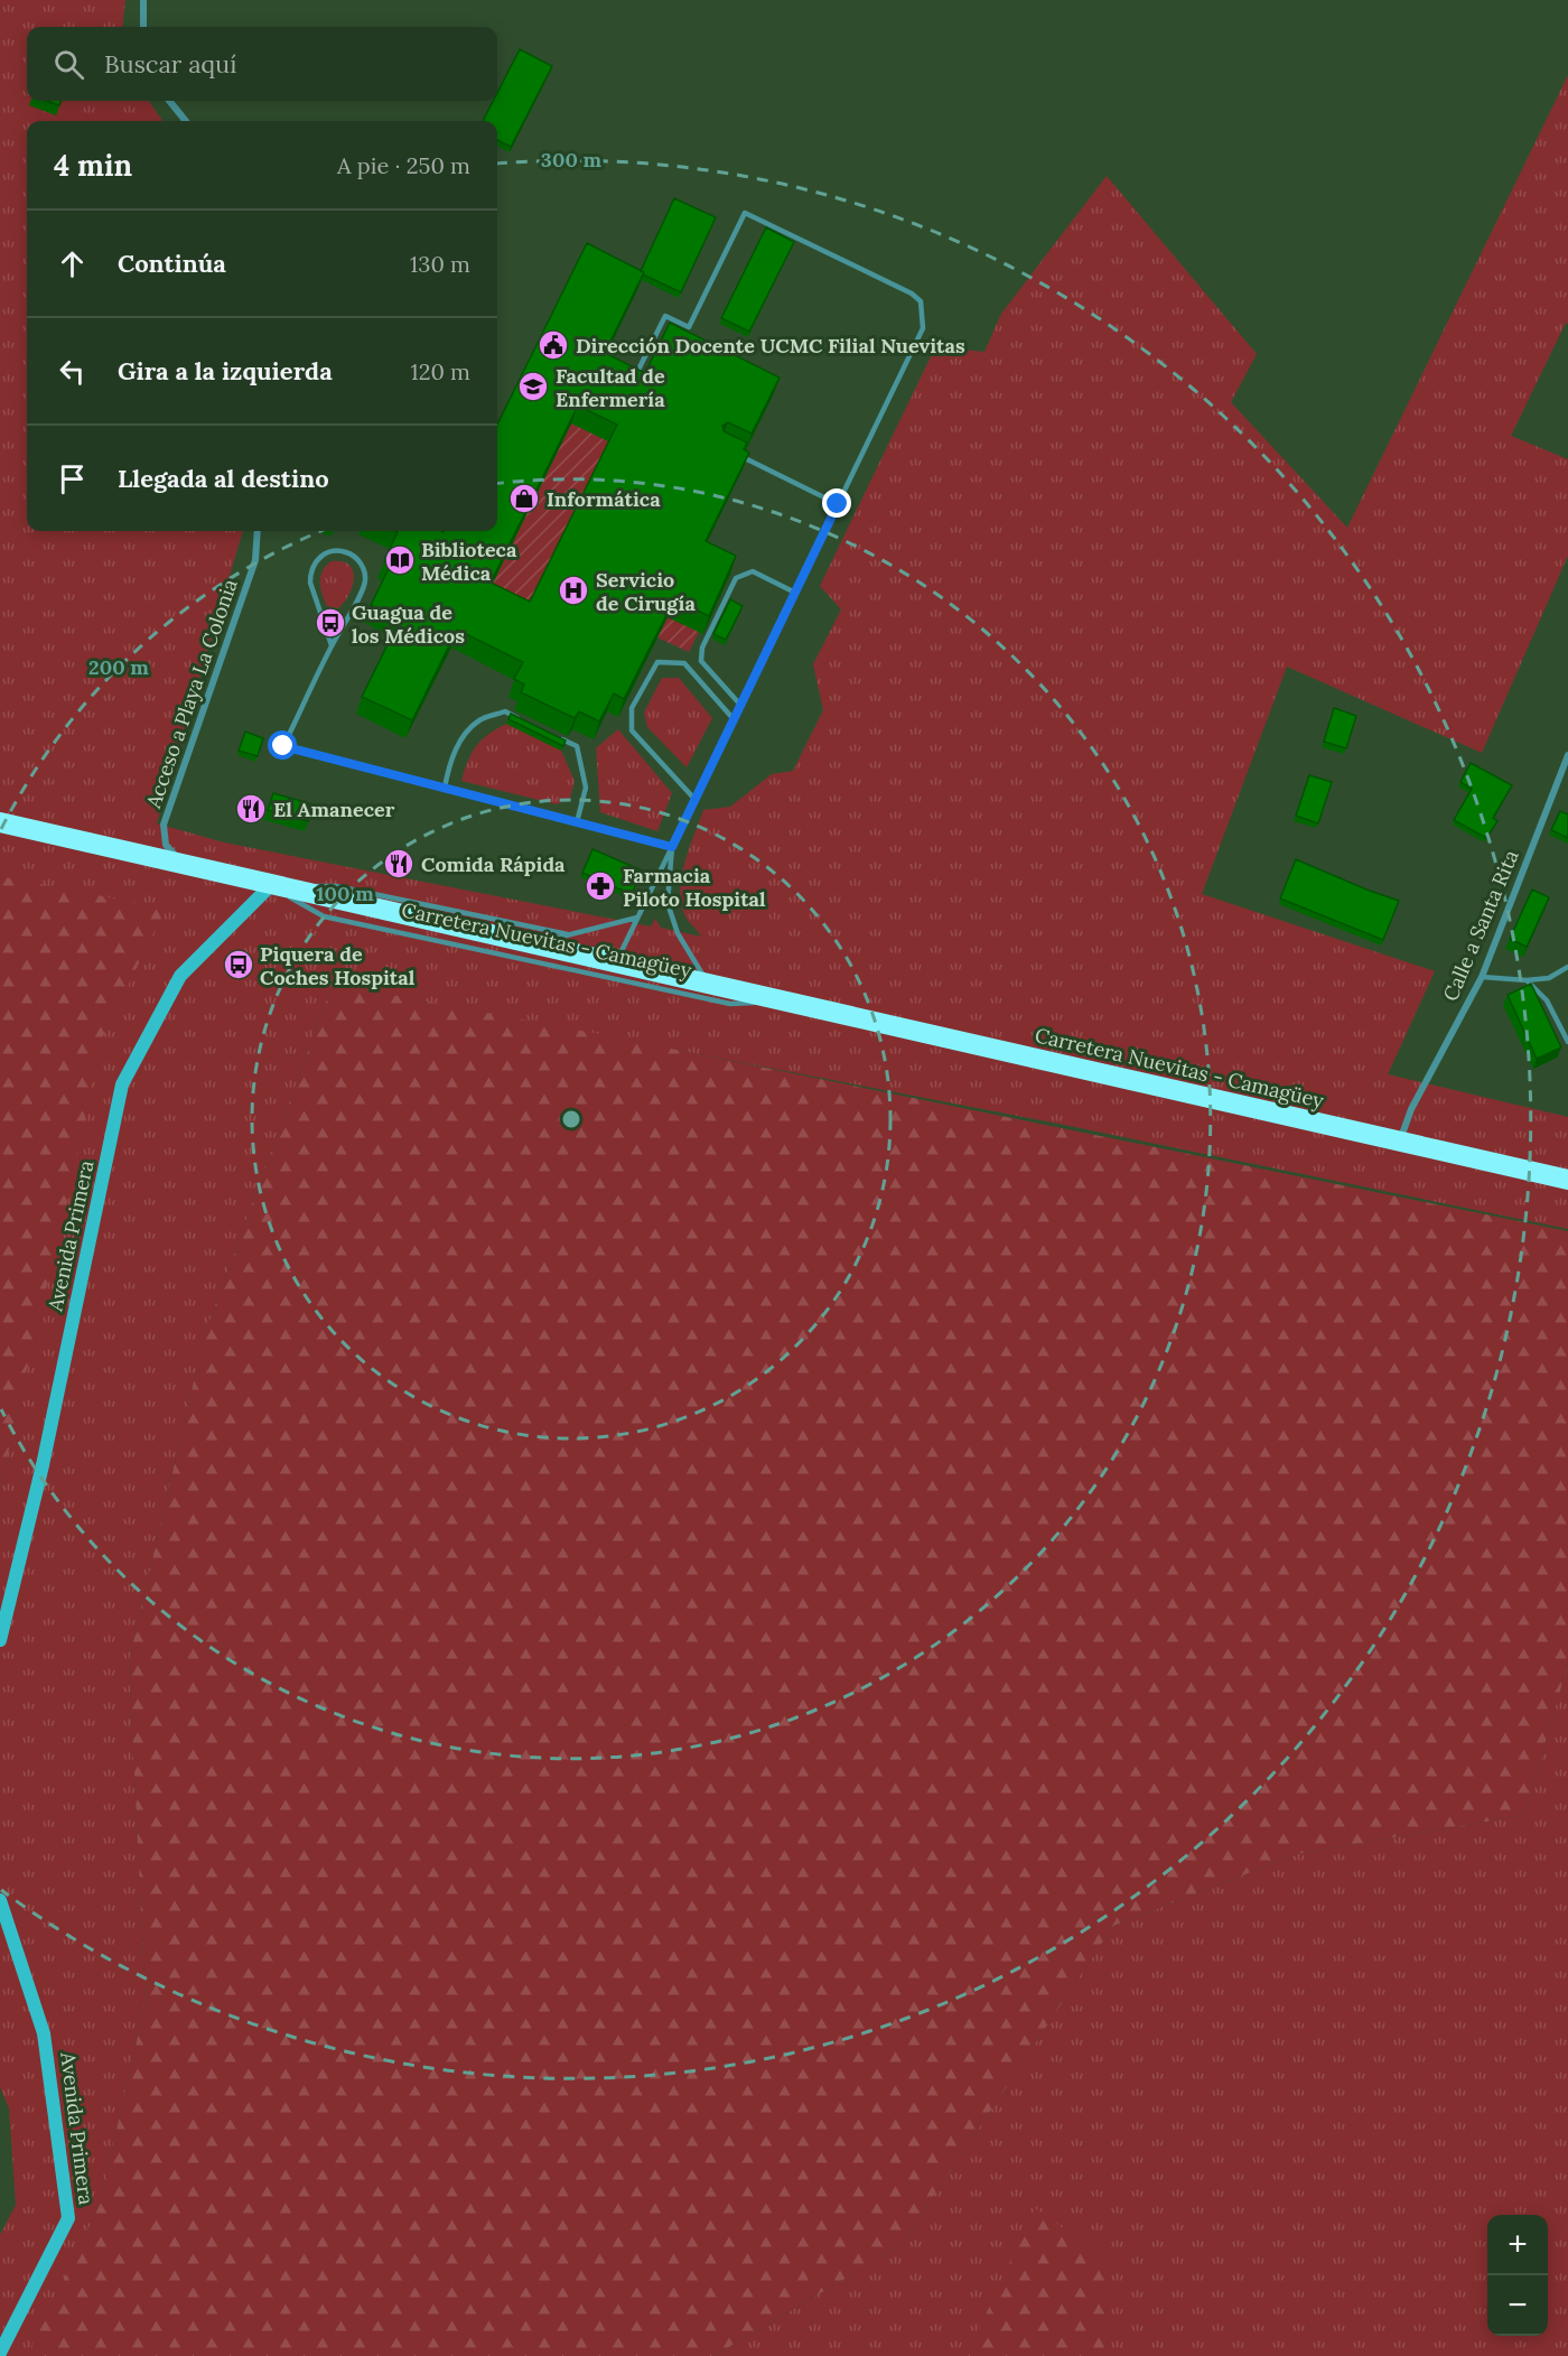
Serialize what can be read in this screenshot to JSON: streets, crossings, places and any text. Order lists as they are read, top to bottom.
{
  "streets": {
    "highway": ["Carretera Nuevitas - Camagüey"],
    "main road": ["Avenida Primera"],
    "street": ["Acceso a Playa La Colonia", "Calle a Santa Rita"]
  },
  "crossings": [
    ["Acceso a Playa La Colonia", "Carretera Nuevitas - Camagüey"],
    ["Calle a Santa Rita", "Carretera Nuevitas - Camagüey"],
    ["Carretera Nuevitas - Camagüey", "Avenida Primera"]
  ],
  "places": {
    "public building": ["Dirección Docente UCMC Filial Nuevitas"],
    "school or university": ["Facultad de Enfermería"],
    "shop": ["Informática"],
    "library": ["Biblioteca Médica"],
    "hospital": ["Servicio de Cirugía"],
    "bus stop": ["Guagua de los Médicos", "Piquera de Coches Hospital"],
    "restaurant": ["El Amanecer", "Comida Rápida"],
    "pharmacy": ["Farmacia Piloto Hospital"]
  },
  "page": {
    "search": "Buscar aquí",
    "heading": ["4 min", "A pie · 250 m"],
    "list": [
      ["Continúa", "130 m"],
      ["Gira a la izquierda", "120 m"],
      "Llegada al destino"
    ],
    "map_buttons": ["+", "−"]
  },
  "rings": ["300 m", "200 m", "100 m"]
}
